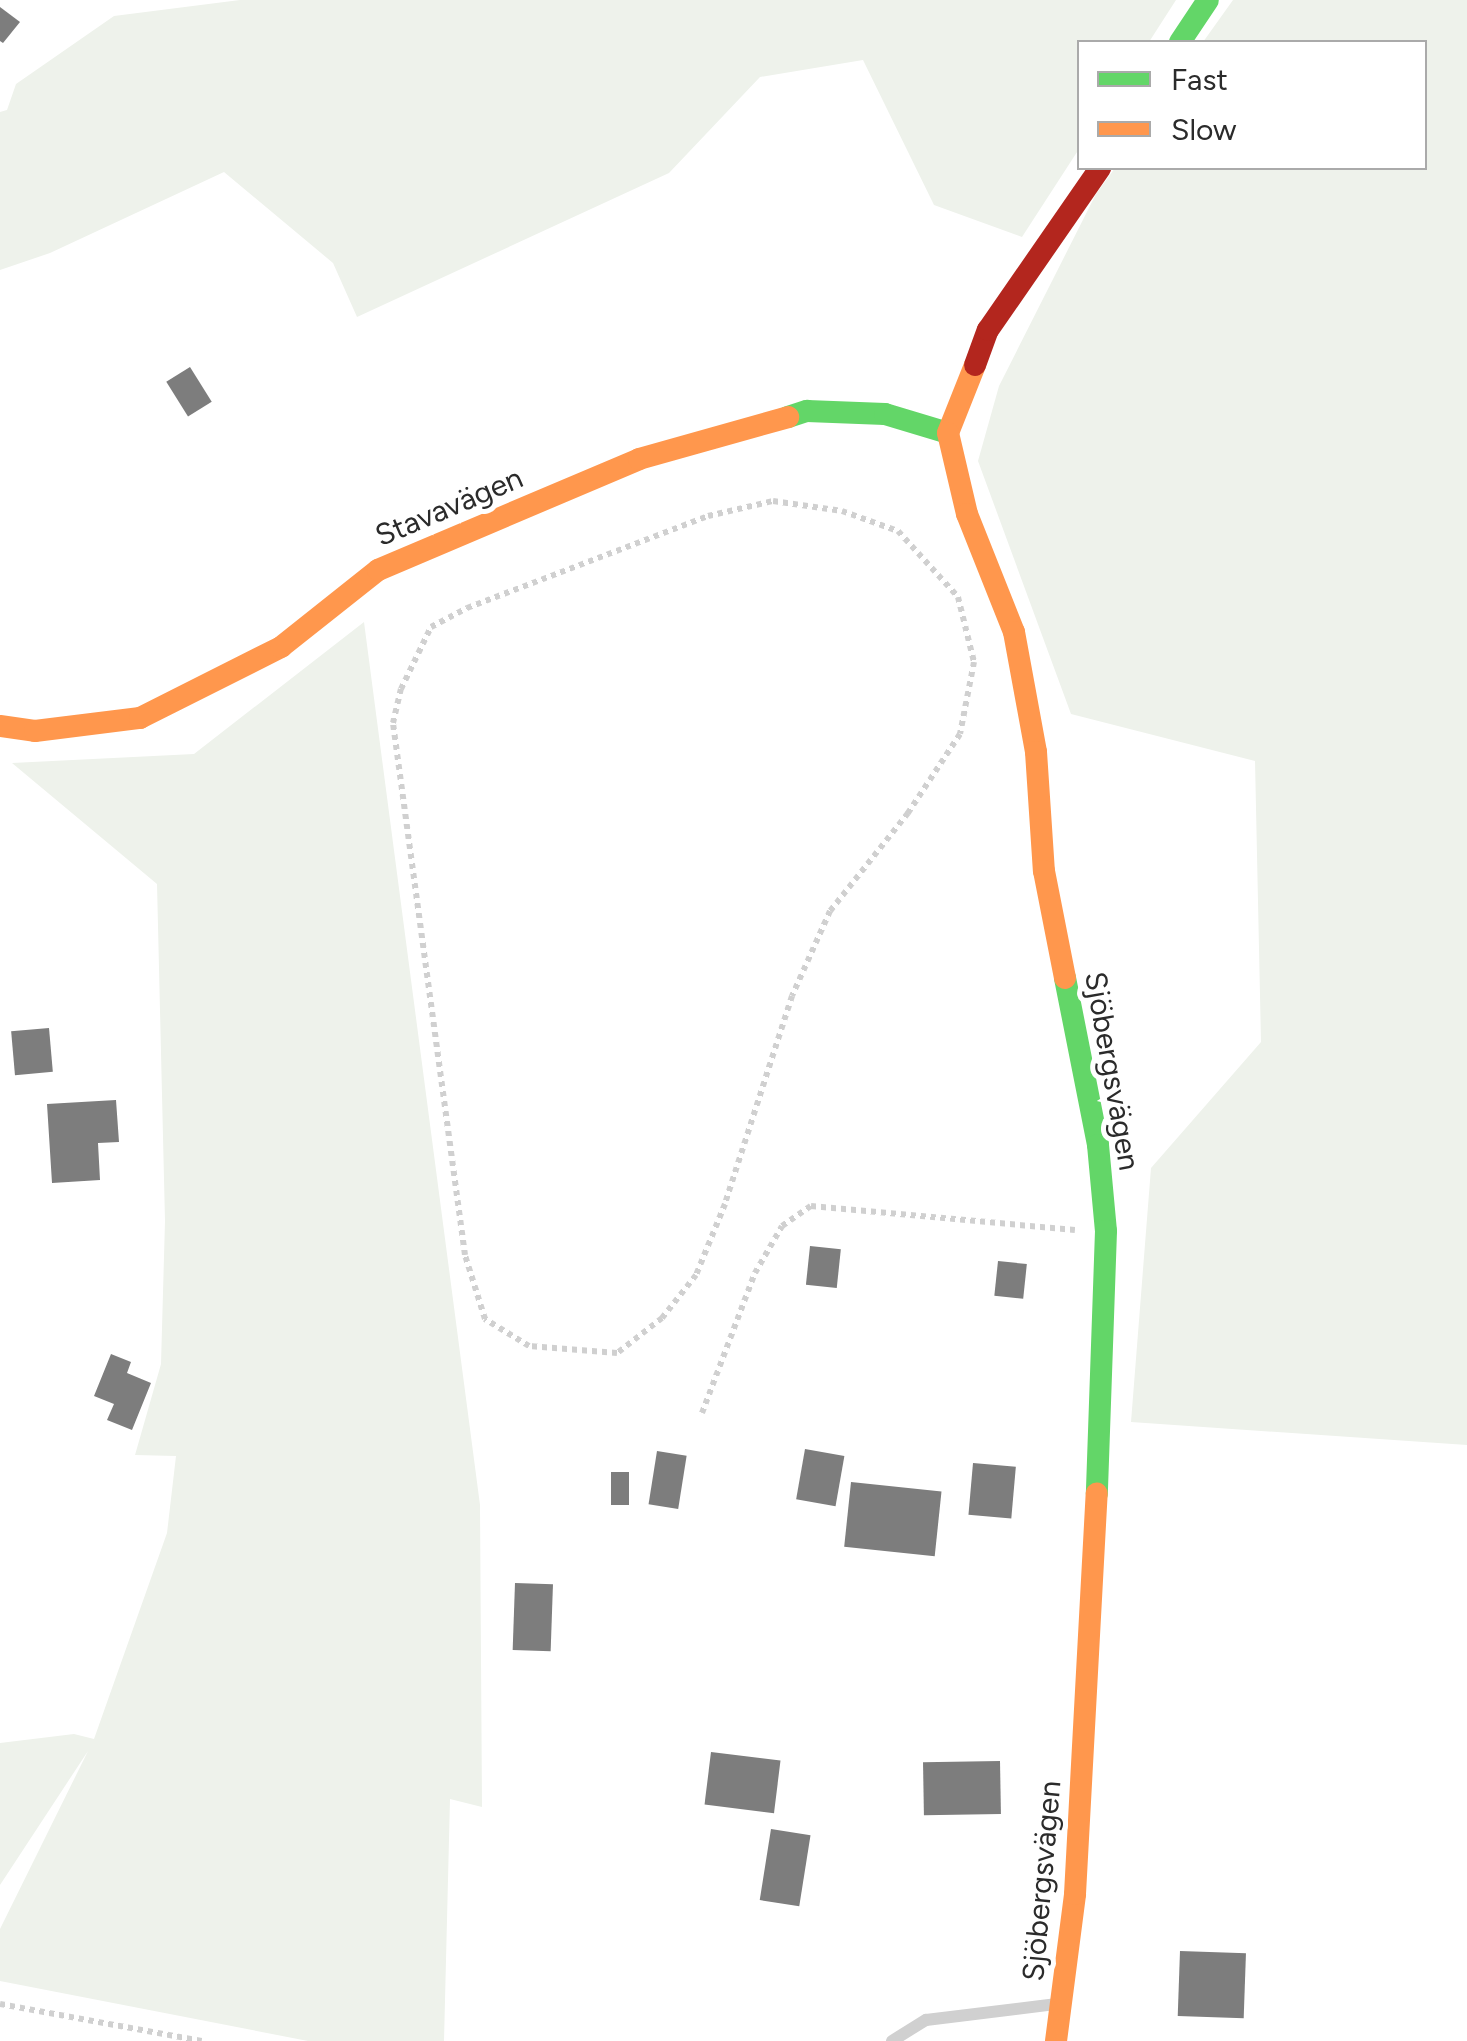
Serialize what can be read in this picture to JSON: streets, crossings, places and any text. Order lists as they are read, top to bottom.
{
  "streets": {
    "street": ["Stavavägen", "Sjöbergsvägen"]
  },
  "crossings": [
    ["Stavavägen", "Sjöbergsvägen"]
  ],
  "legend": ["Fast", "Slow"]
}
